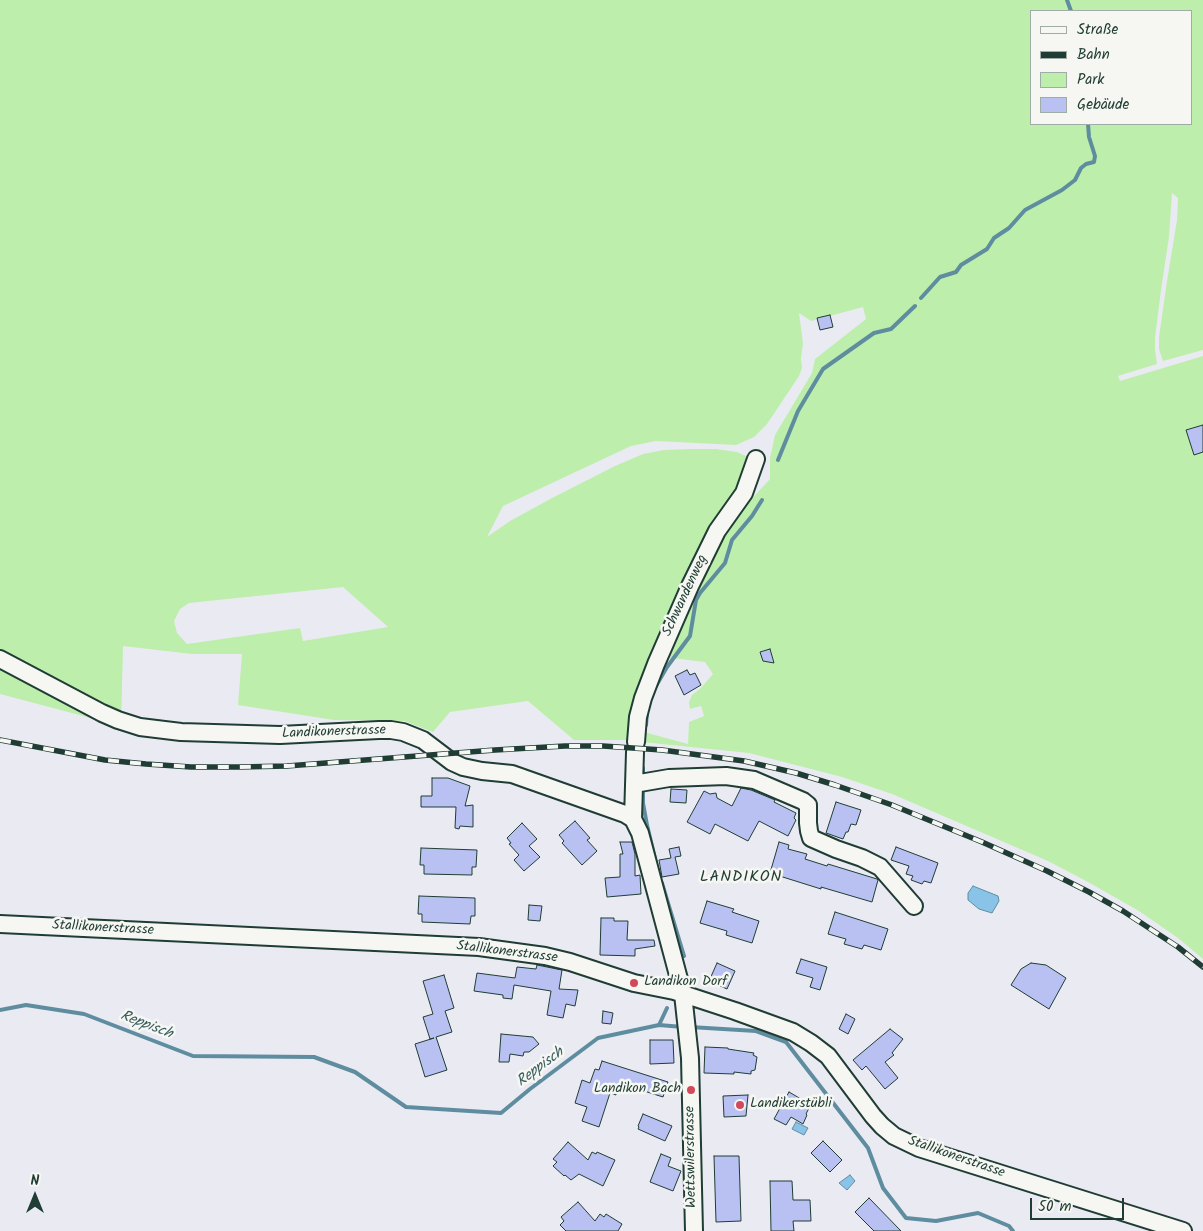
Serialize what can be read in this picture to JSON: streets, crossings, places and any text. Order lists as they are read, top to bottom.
{
  "streets": {
    "street": [
      "Schwandenweg",
      "Landikonerstrasse",
      "Stallikonerstrasse",
      "Wettswilerstrasse"
    ]
  },
  "crossings": [
    ["Schwandenweg", "Landikonerstrasse"],
    ["Stallikonerstrasse", "Wettswilerstrasse"]
  ],
  "districts": ["LANDIKON"],
  "water": ["Reppisch"],
  "places": ["Landikon Dorf", "Landikon Bach", "Landikerstübli"],
  "legend": [
    "Straße",
    "Bahn",
    "Park",
    "Gebäude"
  ],
  "scale_bar": "50 m",
  "north": "top"
}
